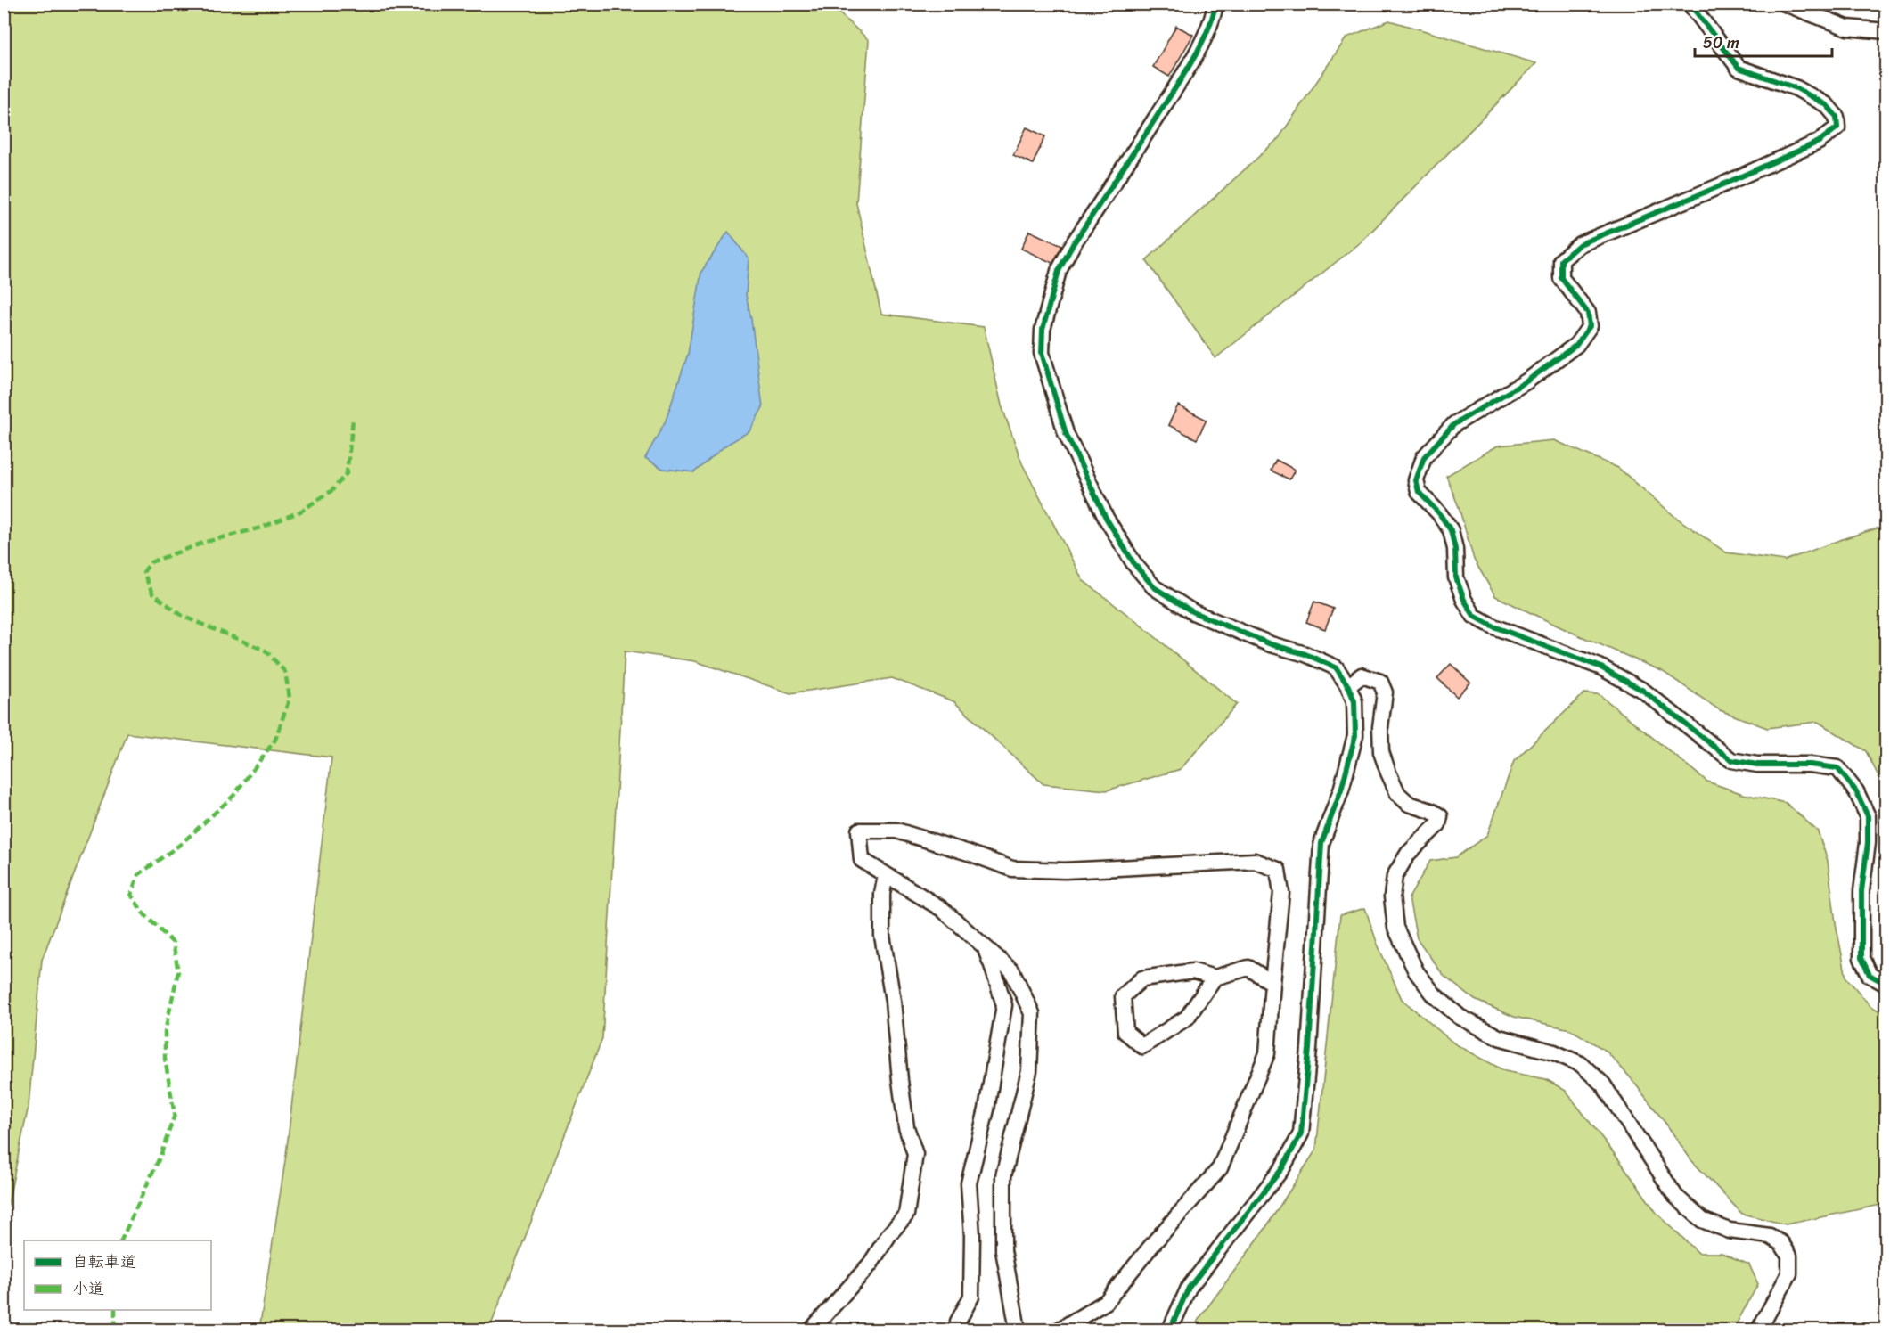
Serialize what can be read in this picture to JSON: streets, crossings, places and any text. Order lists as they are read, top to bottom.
{
  "legend": ["自転車道", "小道"],
  "scale_bar": "50 m"
}
